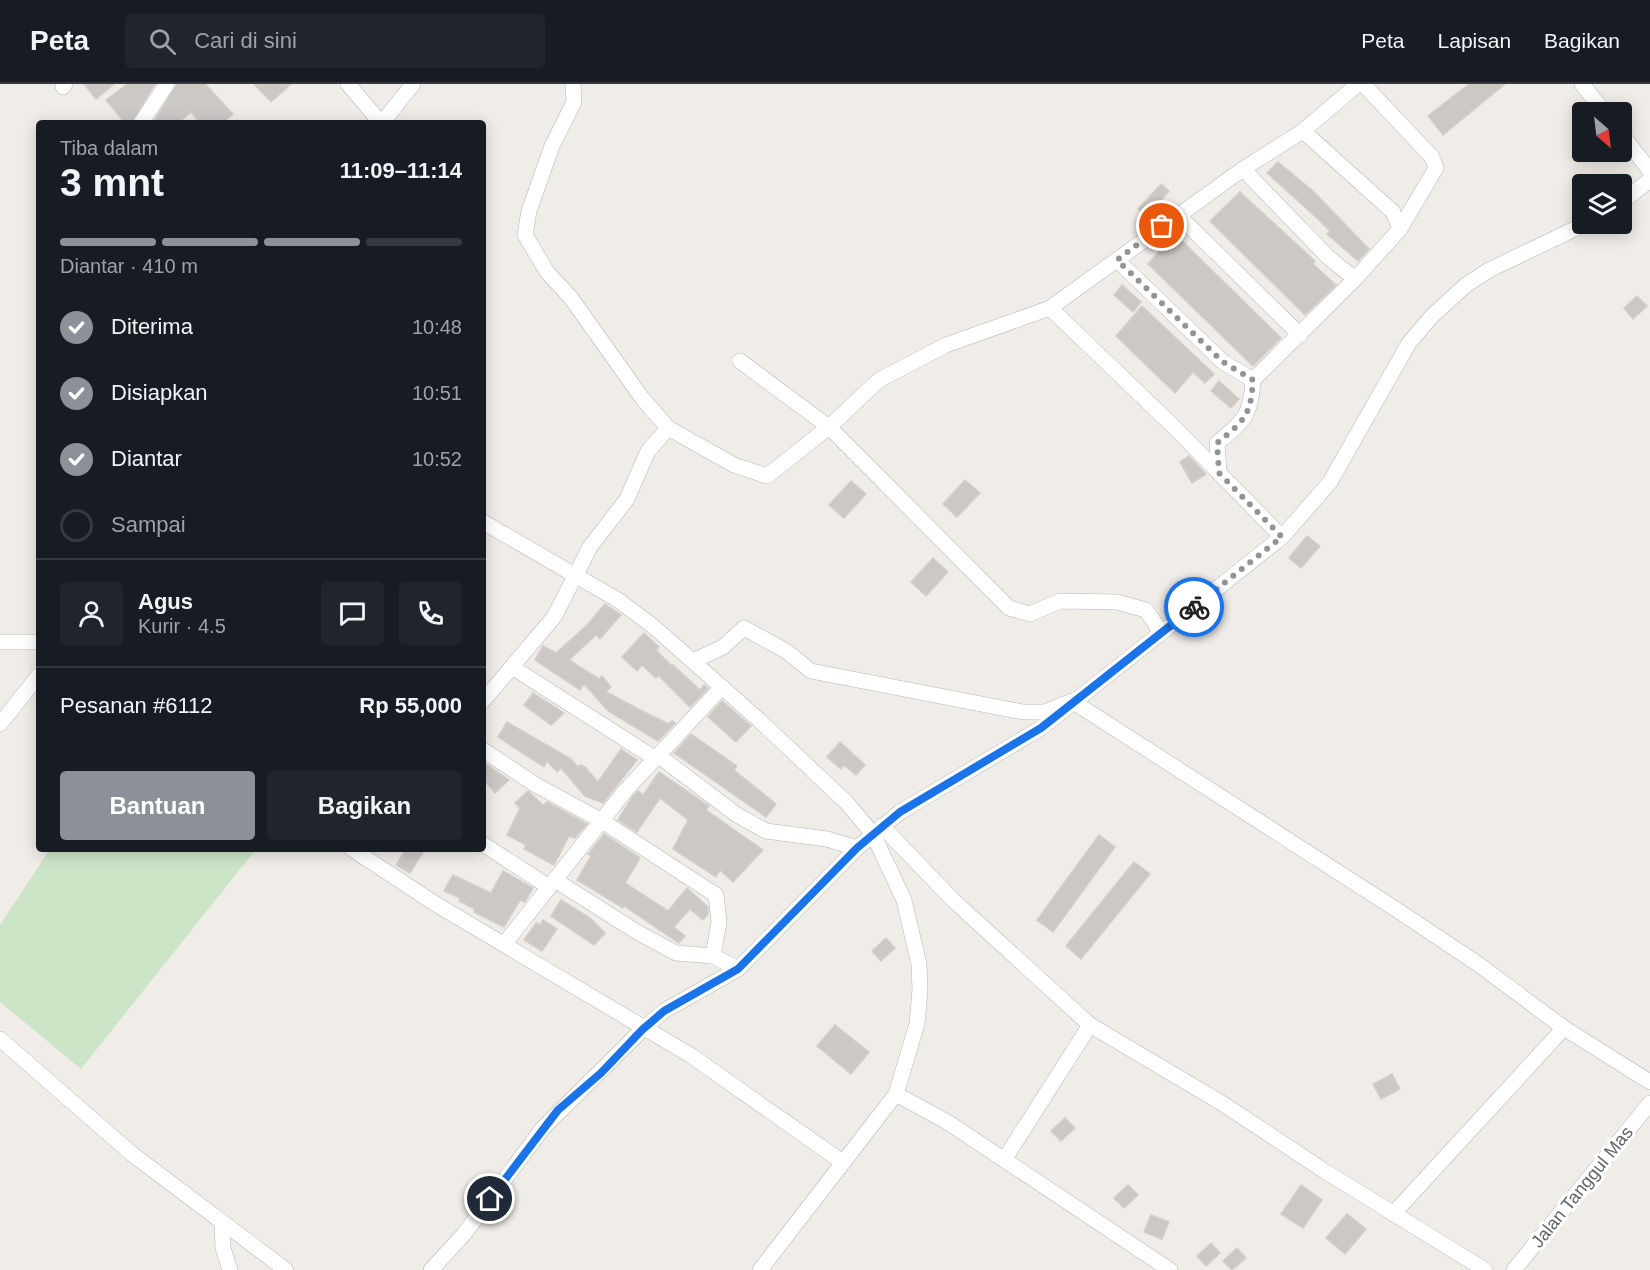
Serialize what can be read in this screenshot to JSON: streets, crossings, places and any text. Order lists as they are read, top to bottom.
{
  "streets": {
    "street": ["Jalan Tanggul Mas"]
  },
  "north": "bottom right",
  "page": {
    "header": "Peta",
    "search": "Cari di sini",
    "nav": ["Peta", "Lapisan", "Bagikan"],
    "heading": ["3 mnt", "Tiba dalam", "11:09–11:14"],
    "panel": [
      "Agus",
      "Kurir · 4.5",
      "Pesanan #6112",
      "Rp 55,000"
    ],
    "bar": "Diantar · 410 m",
    "list": [
      ["Diterima", "10:48"],
      ["Disiapkan", "10:51"],
      ["Diantar", "10:52"],
      "Sampai"
    ],
    "buttons": ["Bantuan", "Bagikan"]
  }
}
